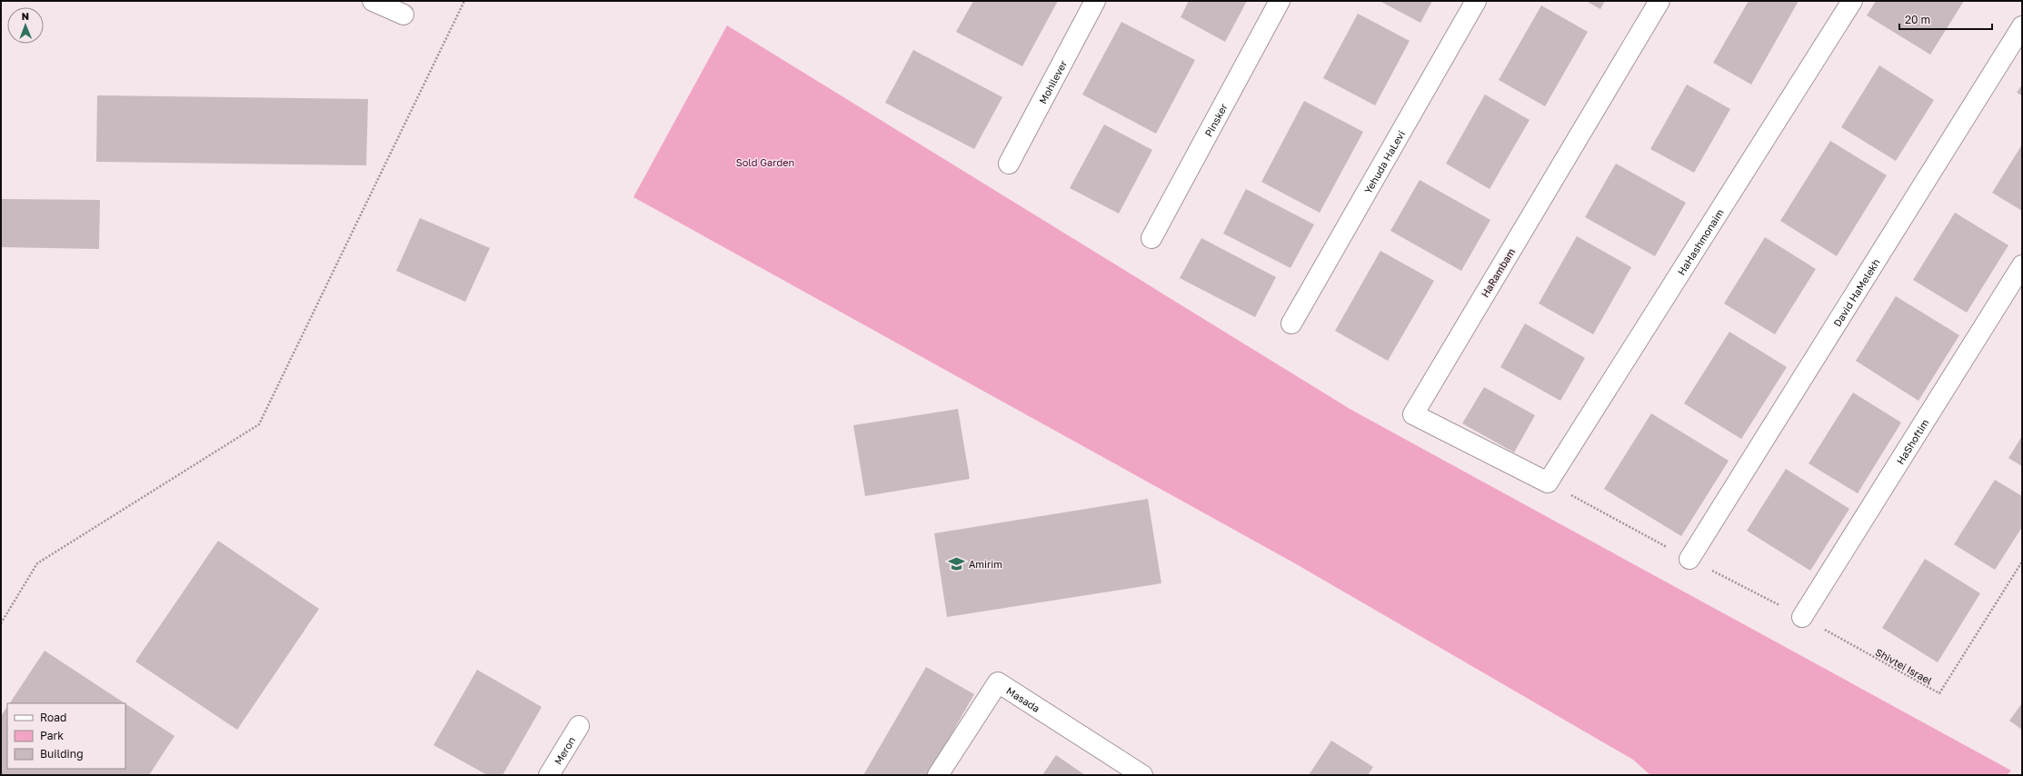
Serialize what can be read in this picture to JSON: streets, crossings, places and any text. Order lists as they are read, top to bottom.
{
  "streets": {
    "street": [
      "Mohilever",
      "Pinsker",
      "Yehuda HaLevi",
      "HaHashmonaim",
      "HaRambam",
      "David HaMelekh",
      "HaShoftim",
      "Masada",
      "Meron"
    ],
    "path": ["Shivtei Israel"]
  },
  "crossings": [
    ["HaHashmonaim", "HaRambam"],
    ["HaShoftim", "Shivtei Israel"]
  ],
  "parks": ["Sold Garden"],
  "places": {
    "school or university": ["Amirim"]
  },
  "legend": ["Road", "Park", "Building"],
  "scale_bar": "20 m",
  "north": "top"
}
